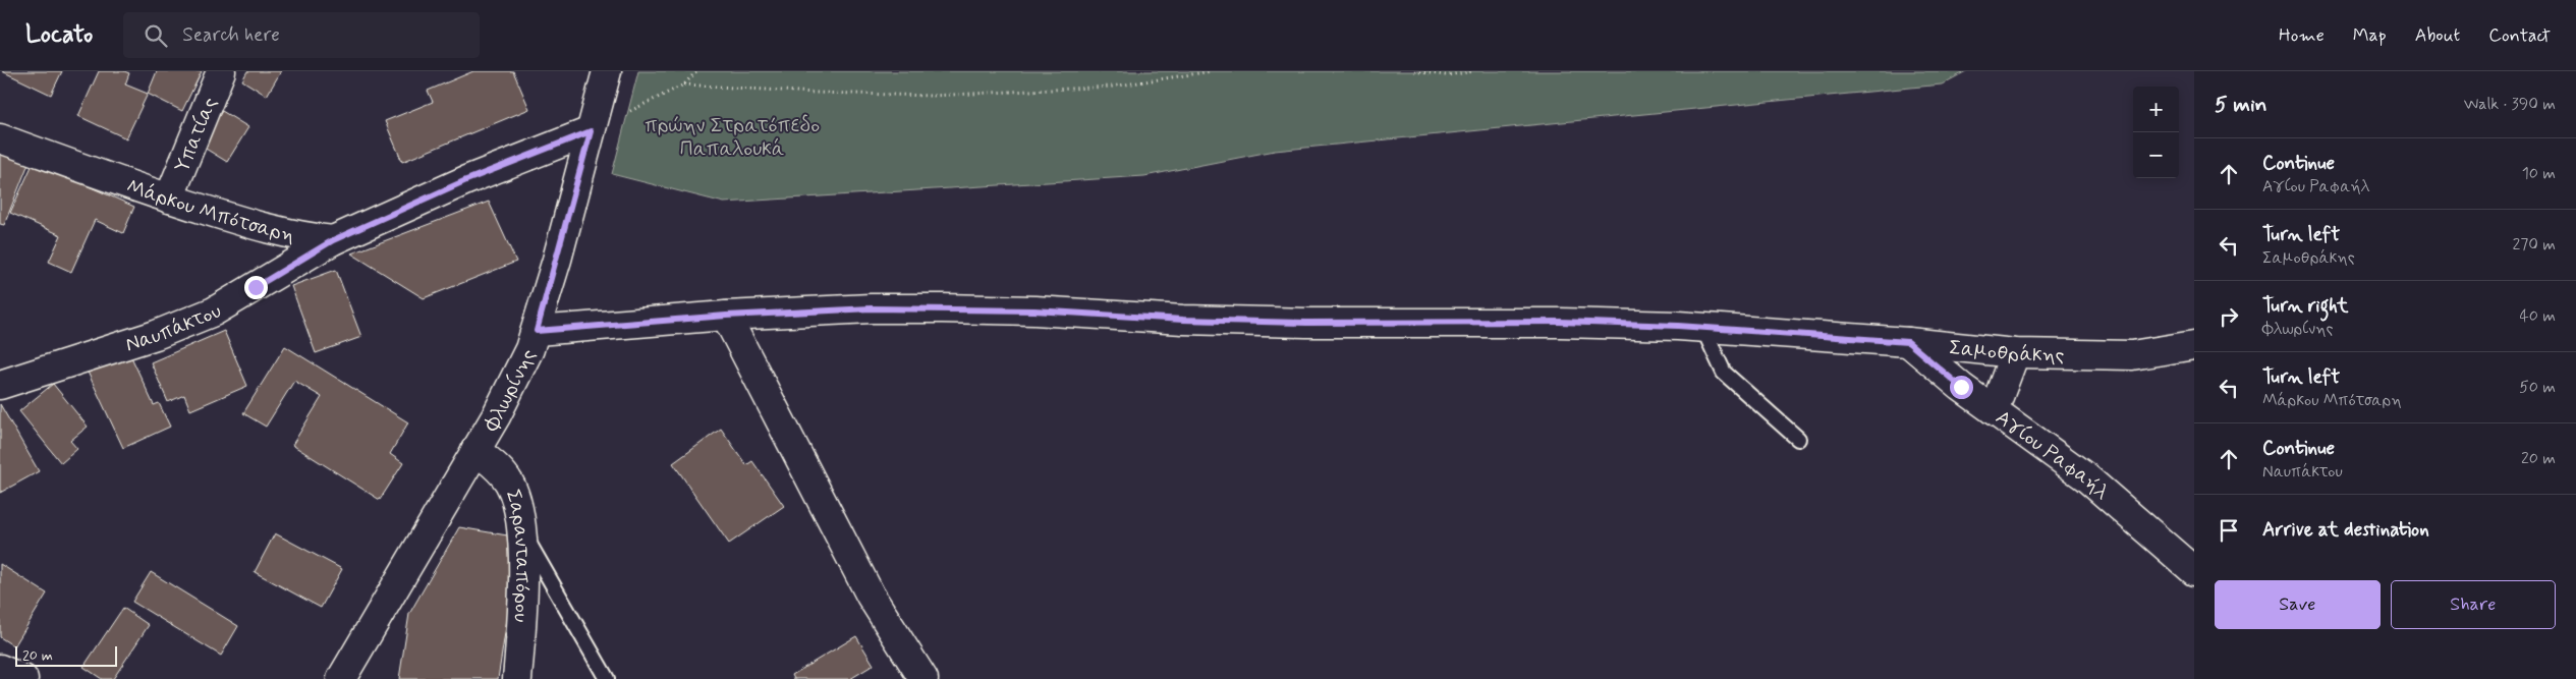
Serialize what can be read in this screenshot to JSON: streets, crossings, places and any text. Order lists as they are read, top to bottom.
{
  "streets": {
    "street": [
      "Υπατίας",
      "Μάρκου Μπότσαρη",
      "Ναυπάκτου",
      "Σαμοθράκης",
      "Φλωρίνης",
      "Αγίου Ραφαήλ",
      "Σαρανταπόρου"
    ]
  },
  "crossings": [
    ["Υπατίας", "Μάρκου Μπότσαρη"],
    ["Μάρκου Μπότσαρη", "Ναυπάκτου"],
    ["Σαμοθράκης", "Φλωρίνης"],
    ["Σαμοθράκης", "Αγίου Ραφαήλ"],
    ["Φλωρίνης", "Σαρανταπόρου"]
  ],
  "parks": ["πρώην Στρατόπεδο Παπαλουκά"],
  "scale_bar": "20 m",
  "page": {
    "header": "Locato",
    "search": "Search here",
    "nav": [
      "Home",
      "Map",
      "About",
      "Contact"
    ],
    "heading": ["5 min", "Walk · 390 m"],
    "map_buttons": ["+", "−"],
    "list": [
      ["Continue", "Αγίου Ραφαήλ", "10 m"],
      ["Turn left", "Σαμοθράκης", "270 m"],
      ["Turn right", "Φλωρίνης", "40 m"],
      ["Turn left", "Μάρκου Μπότσαρη", "50 m"],
      ["Continue", "Ναυπάκτου", "20 m"],
      "Arrive at destination"
    ],
    "buttons": ["Save", "Share"],
    "scale": "20 m"
  }
}
